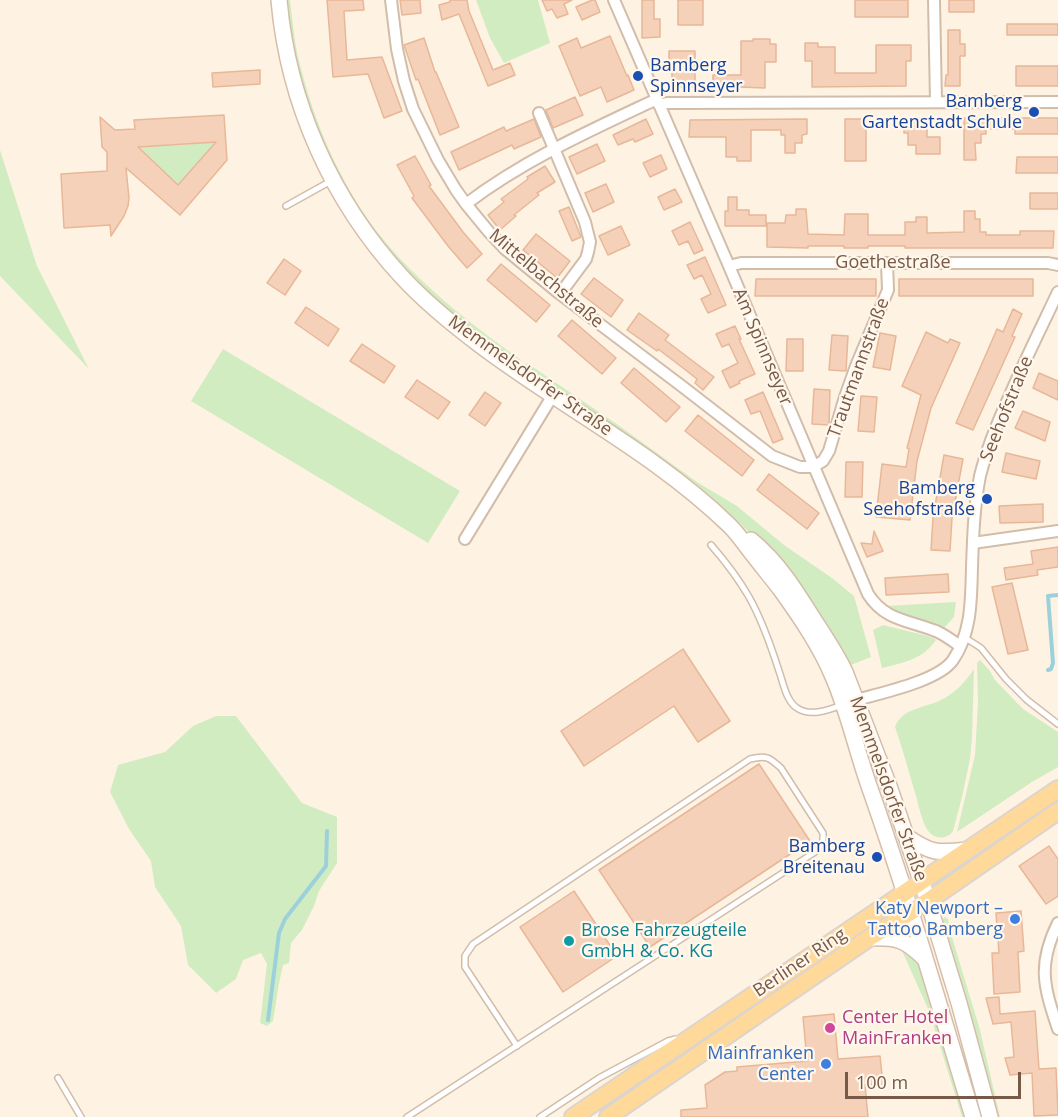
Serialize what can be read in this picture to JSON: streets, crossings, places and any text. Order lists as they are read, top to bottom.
{
  "streets": {
    "main road": ["Memmelsdorfer Straße", "Berliner Ring"],
    "street": [
      "Goethestraße",
      "Mittelbachstraße",
      "Am Spinnseyer",
      "Trautmannstraße",
      "Seehofstraße"
    ]
  },
  "crossings": [
    ["Goethestraße", "Am Spinnseyer"],
    ["Goethestraße", "Trautmannstraße"],
    ["Mittelbachstraße", "Am Spinnseyer"],
    ["Mittelbachstraße", "Trautmannstraße"],
    ["Am Spinnseyer", "Trautmannstraße"],
    ["Am Spinnseyer", "Seehofstraße"],
    ["Memmelsdorfer Straße", "Seehofstraße"],
    ["Memmelsdorfer Straße", "Berliner Ring"]
  ],
  "places": [
    "Bamberg Spinnseyer",
    "Bamberg Gartenstadt Schule",
    "Bamberg Seehofstraße",
    "Bamberg Breitenau",
    "Katy Newport – Tattoo Bamberg",
    "Brose Fahrzeugteile GmbH & Co. KG",
    "Center Hotel MainFranken",
    "Mainfranken Center"
  ],
  "scale_bar": "100 m"
}
